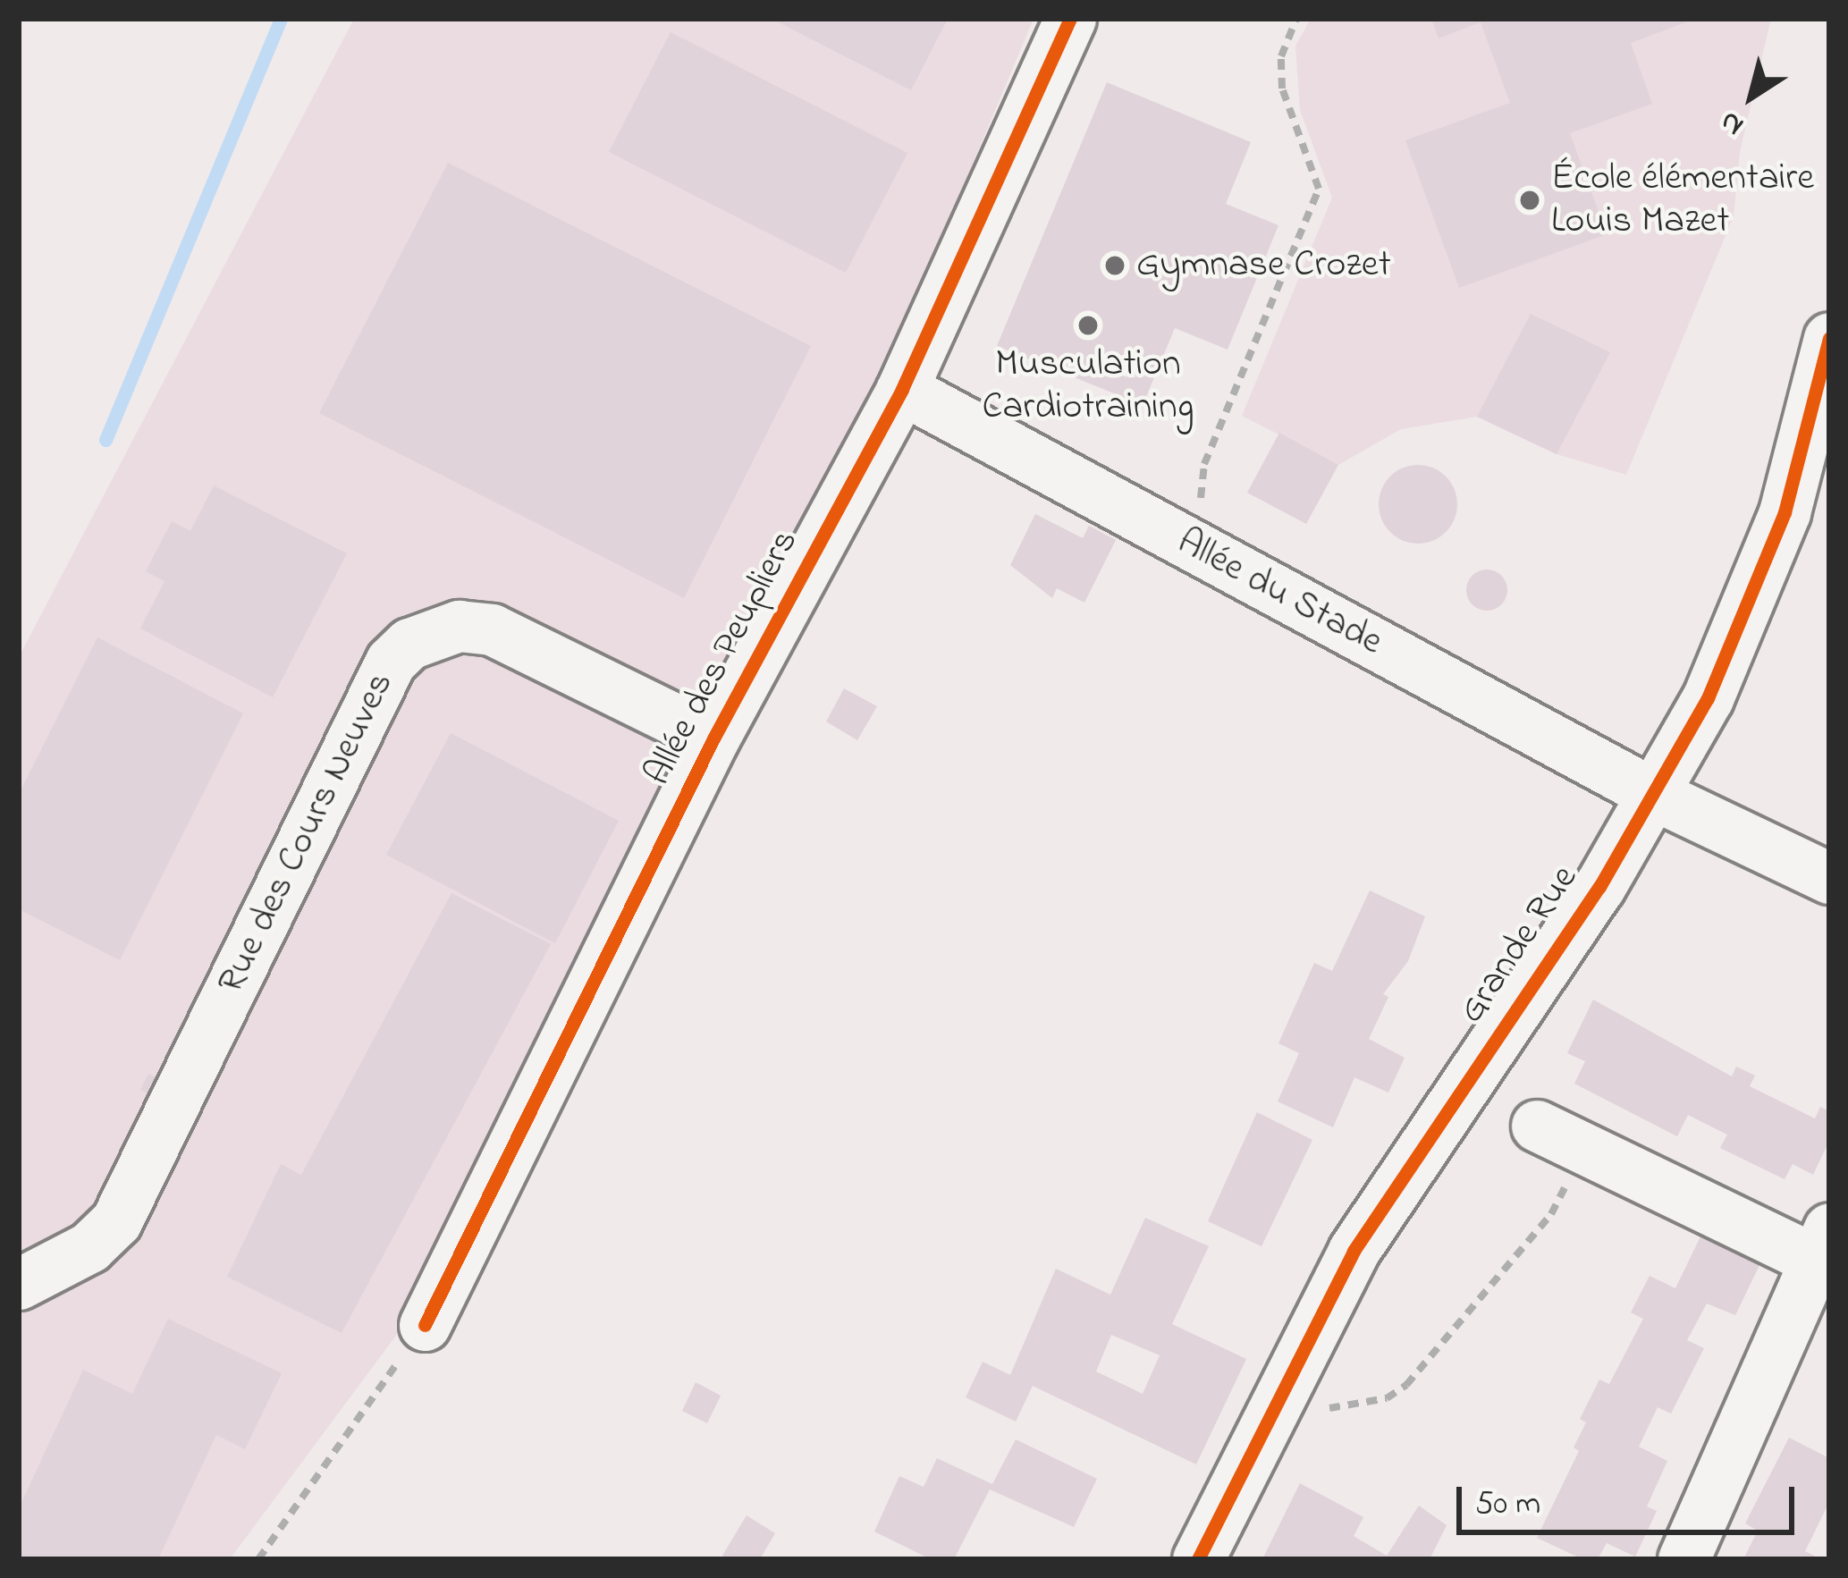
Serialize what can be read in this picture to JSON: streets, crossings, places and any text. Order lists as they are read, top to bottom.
{
  "streets": {
    "street": [
      "Allée du Stade",
      "Allée des Peupliers",
      "Rue des Cours Neuves",
      "Grande Rue"
    ]
  },
  "crossings": [
    ["Allée du Stade", "Allée des Peupliers"],
    ["Allée du Stade", "Grande Rue"],
    ["Allée des Peupliers", "Rue des Cours Neuves"]
  ],
  "places": ["École élémentaire Louis Mazet", "Gymnase Crozet", "Musculation Cardiotraining"],
  "scale_bar": "50 m",
  "north": "bottom left"
}
